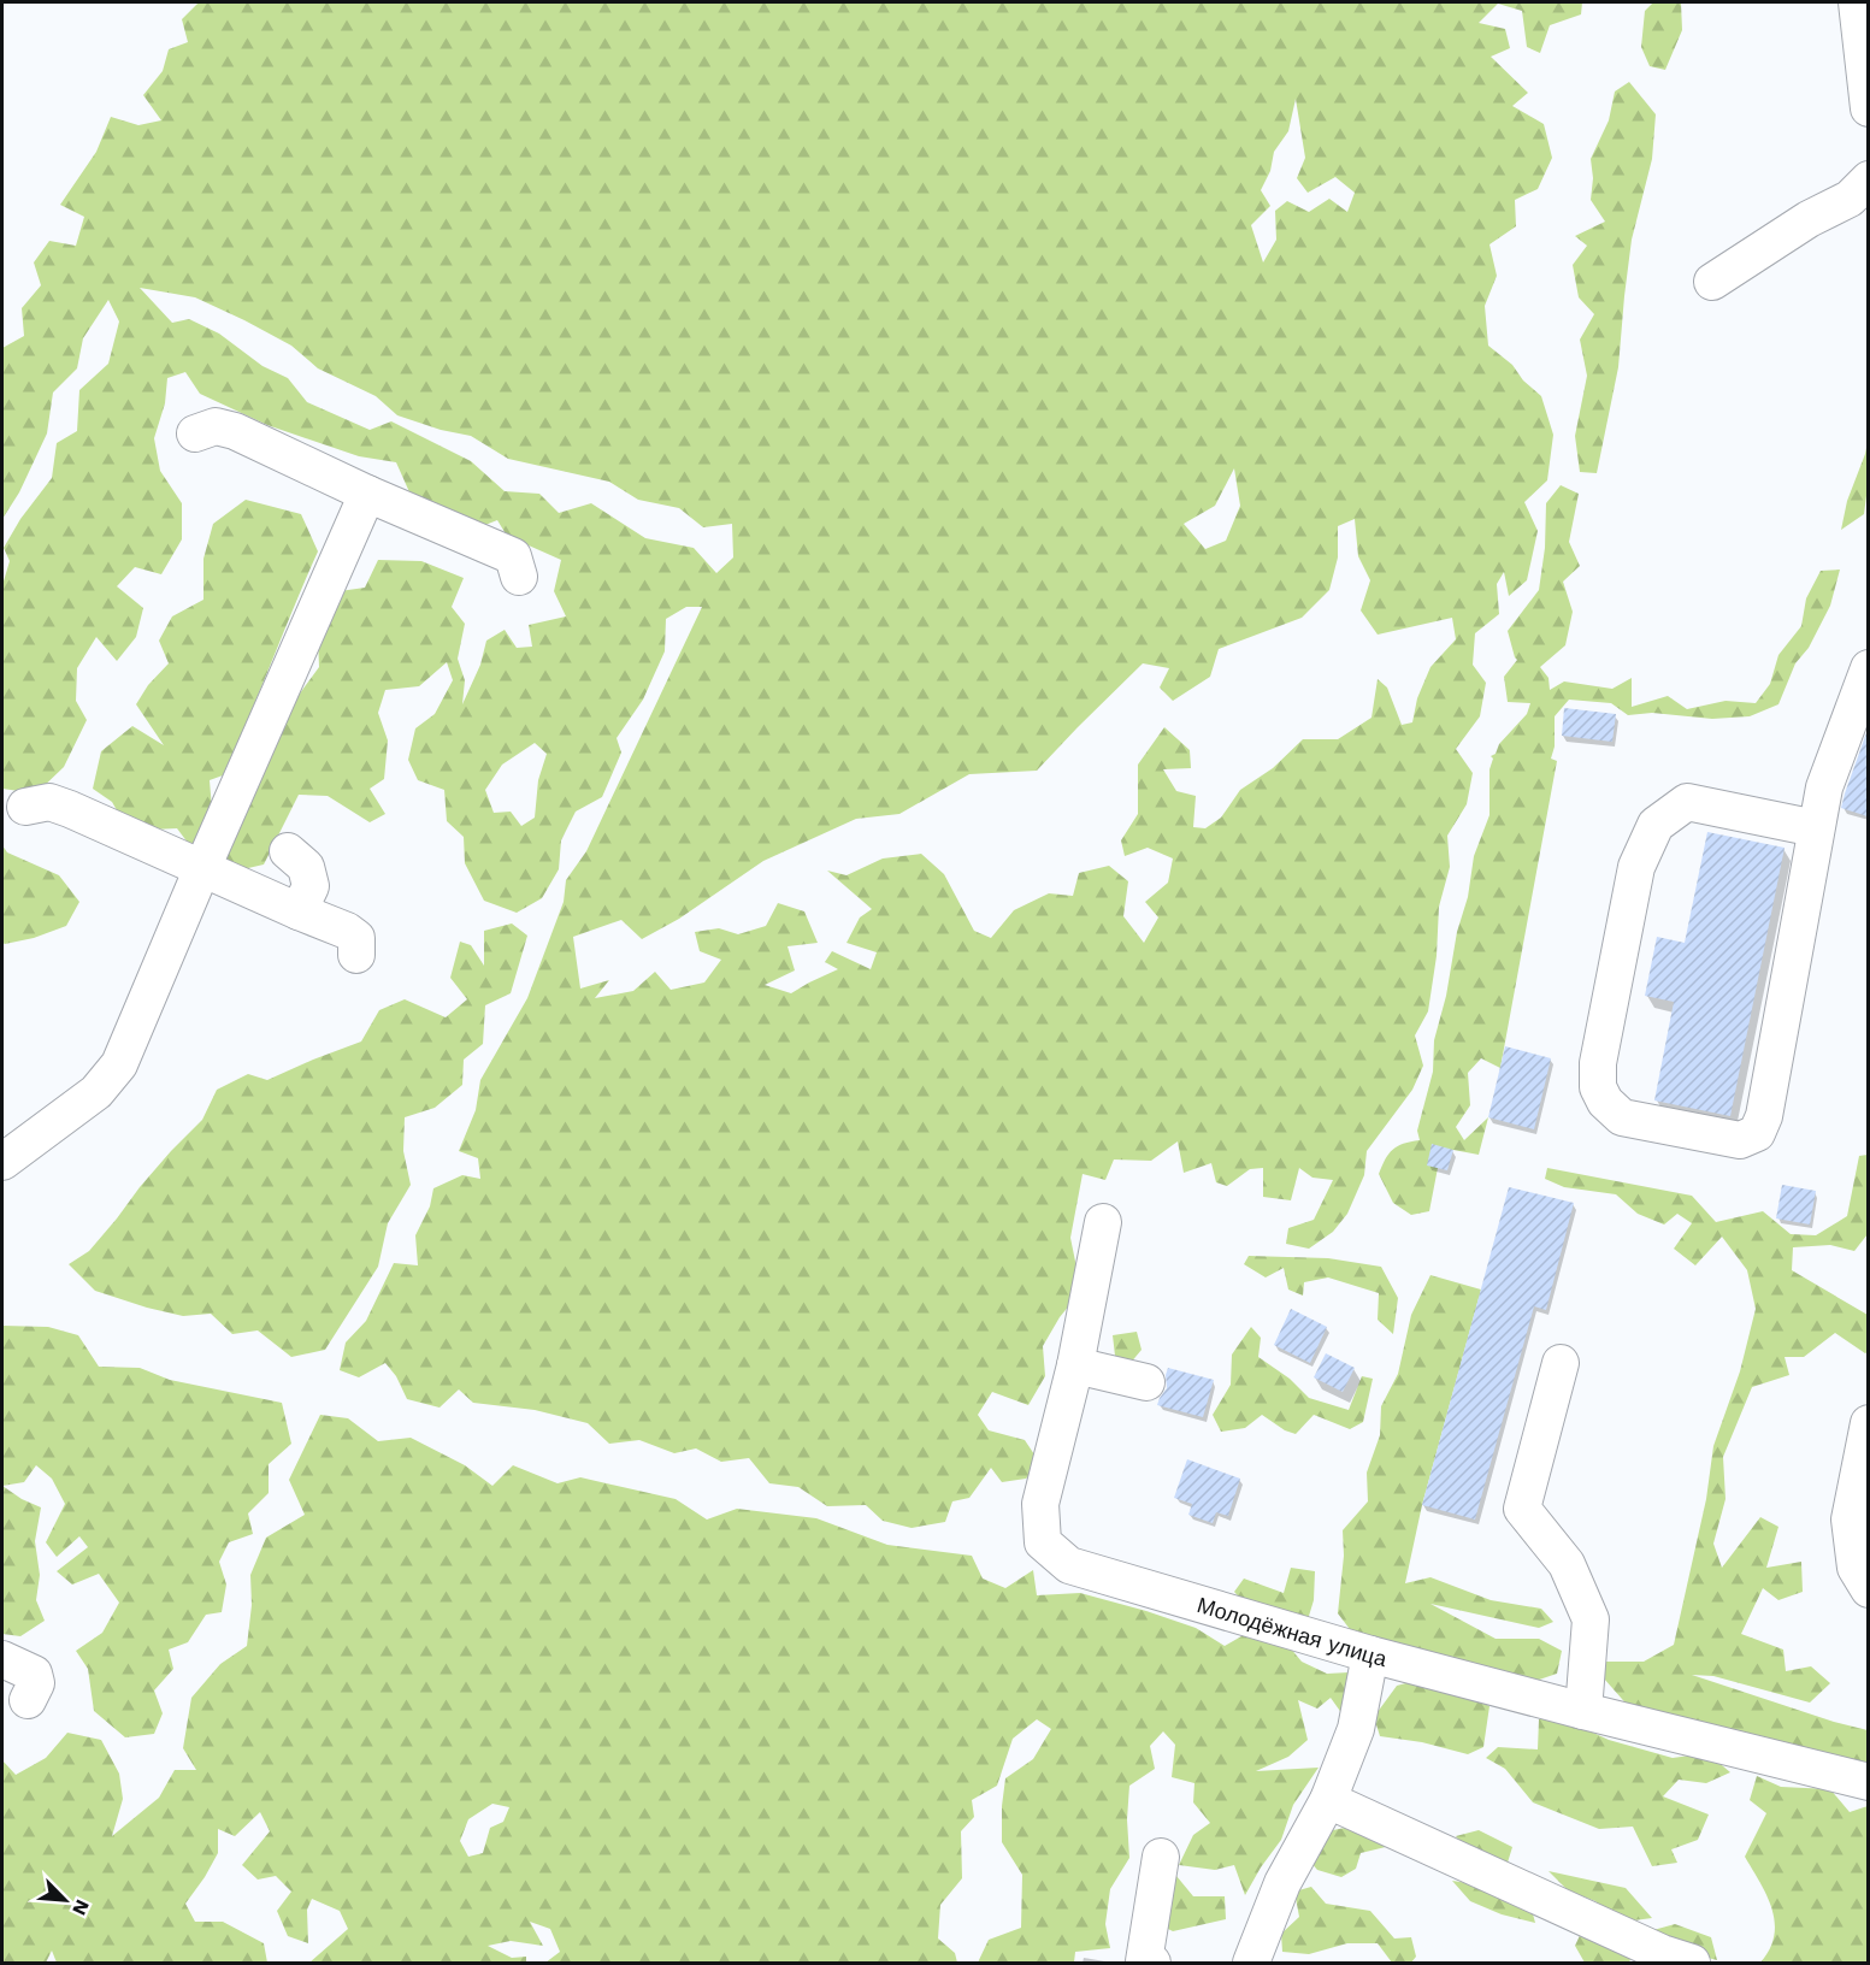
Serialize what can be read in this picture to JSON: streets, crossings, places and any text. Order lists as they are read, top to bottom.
{
  "streets": {
    "street": ["Молодёжная улица"]
  },
  "north": "bottom right"
}
